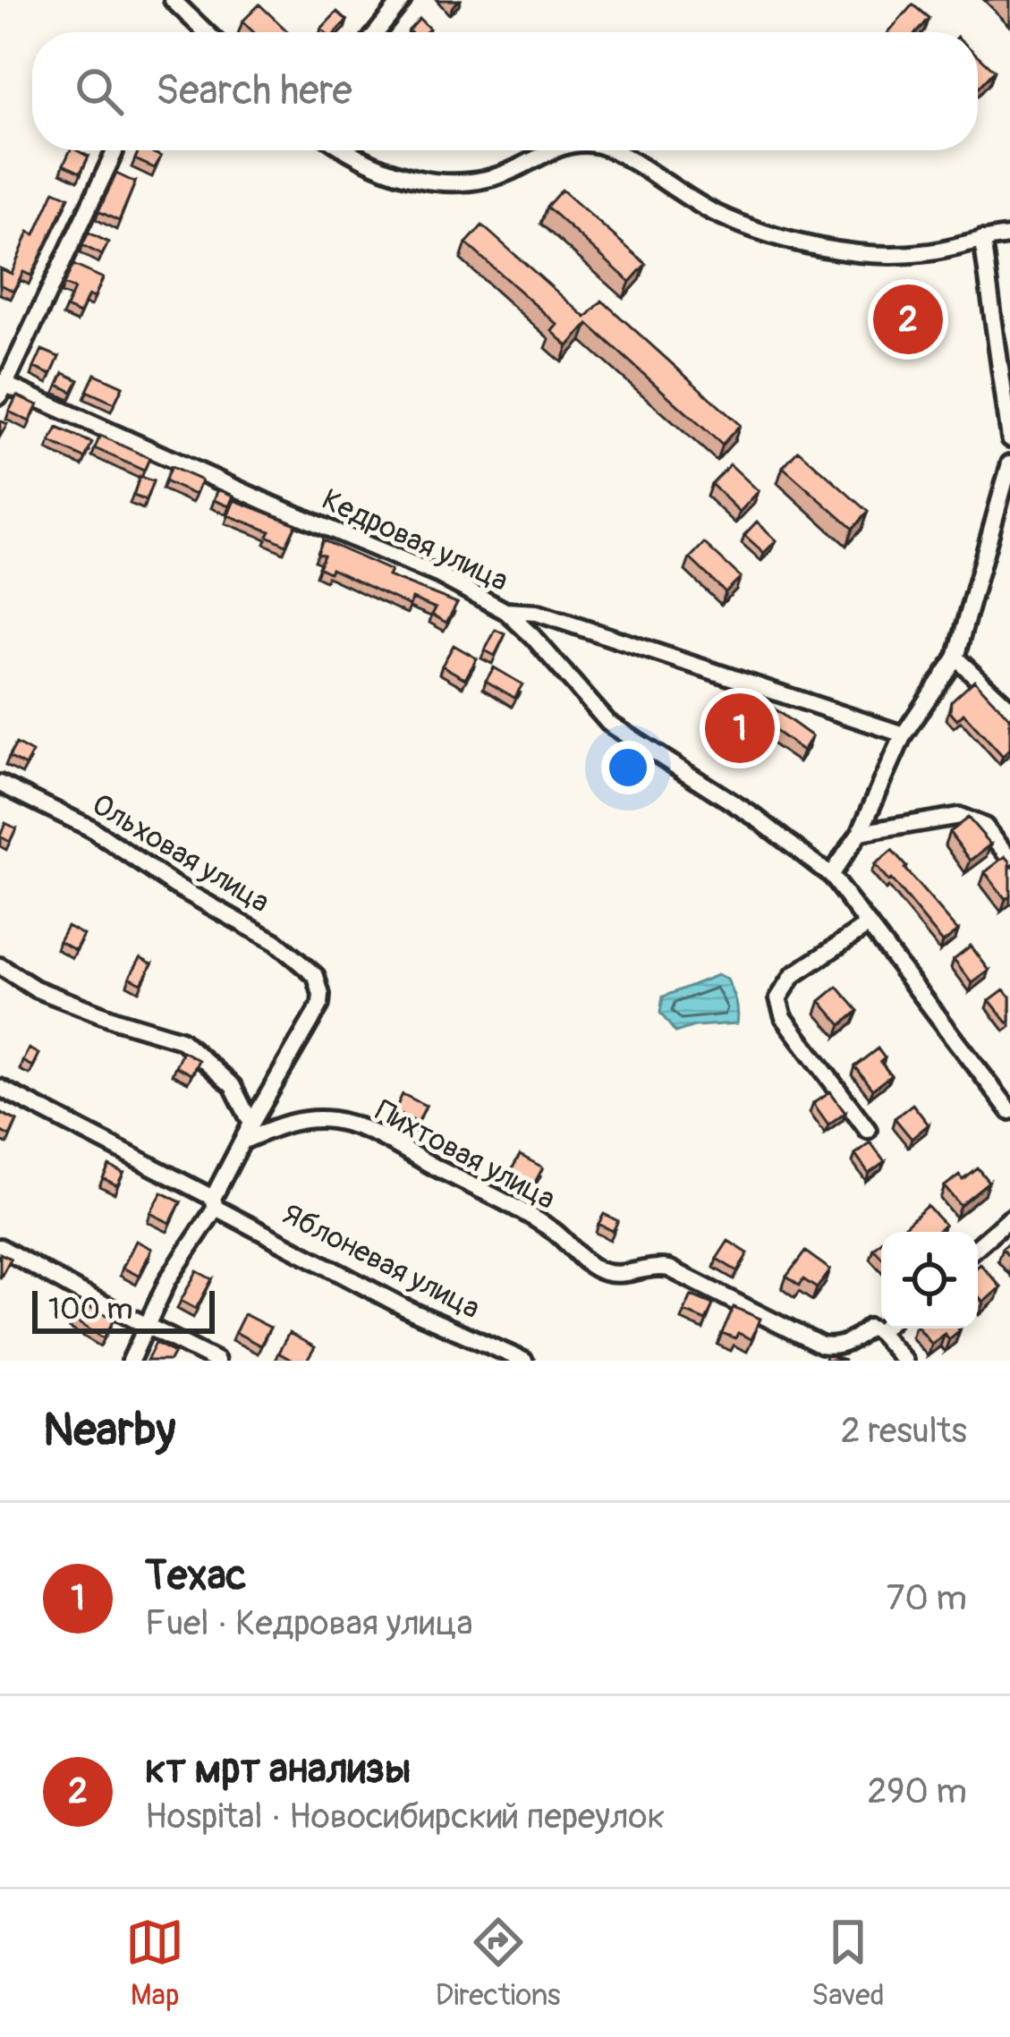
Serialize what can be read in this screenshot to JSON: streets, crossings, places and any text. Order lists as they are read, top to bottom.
{
  "streets": {
    "street": [
      "Кедровая улица",
      "Ольховая улица",
      "Пихтовая улица",
      "Яблоневая улица"
    ]
  },
  "crossings": [
    ["Ольховая улица", "Пихтовая улица"]
  ],
  "scale_bar": "100 m",
  "page": {
    "search": "Search here",
    "pins": ["2", "1"],
    "scale": "100 m",
    "heading": ["Nearby", "2 results"],
    "list": [
      {
        "mark": "1",
        "name": "Техас",
        "note": "Fuel · Кедровая улица",
        "value": "70 m"
      },
      {
        "mark": "2",
        "name": "кт мрт анализы",
        "note": "Hospital · Новосибирский переулок",
        "value": "290 m"
      }
    ],
    "nav": ["Map", "Directions", "Saved"]
  }
}
